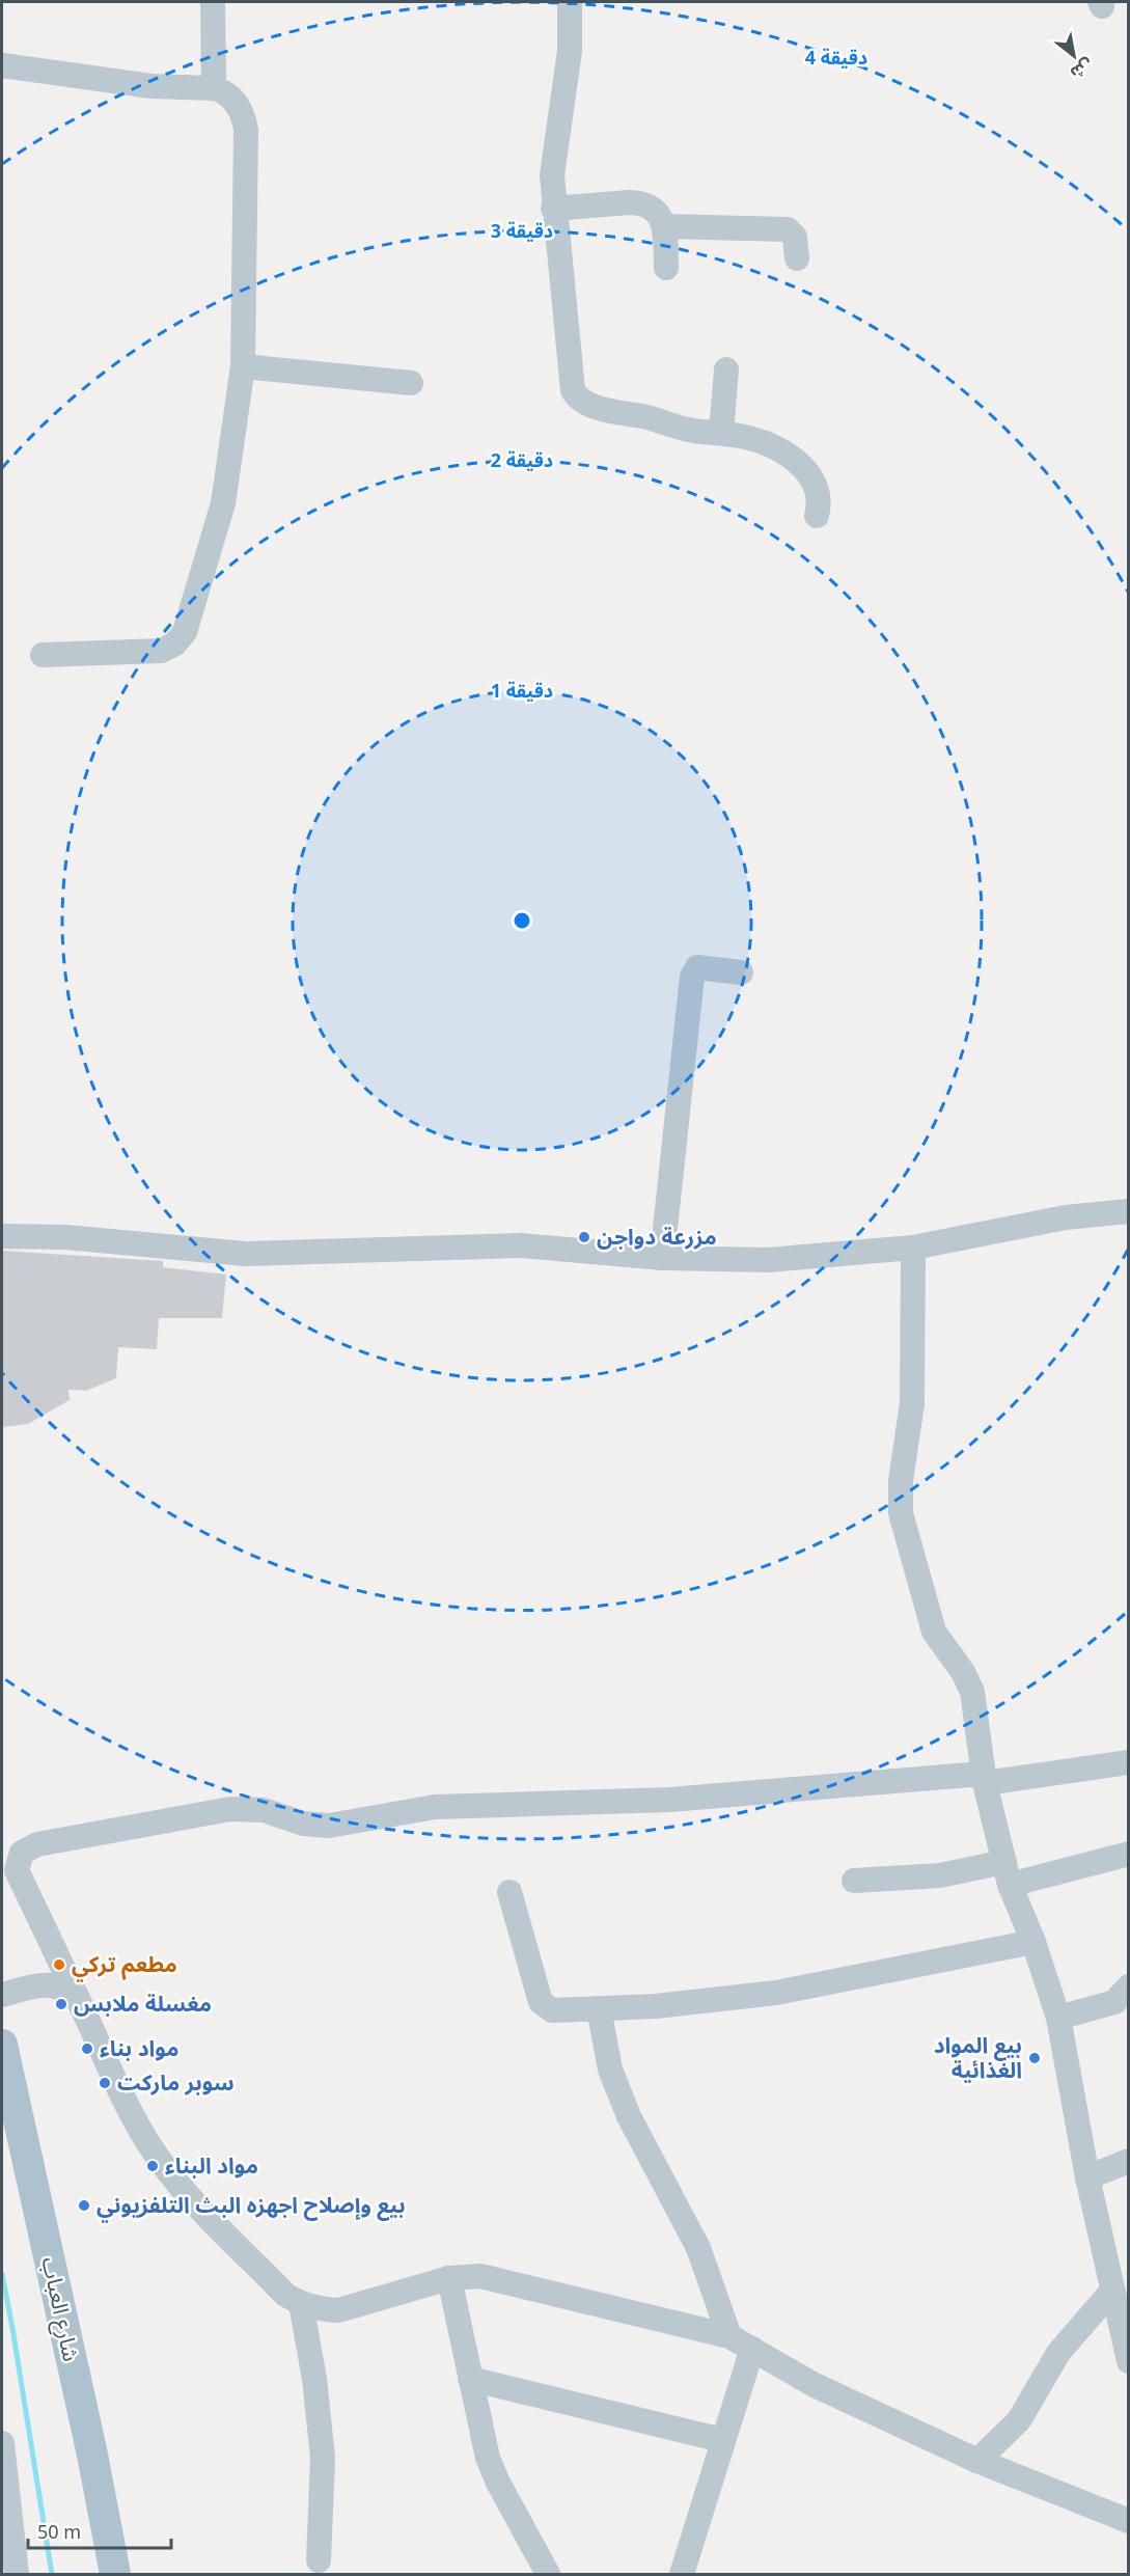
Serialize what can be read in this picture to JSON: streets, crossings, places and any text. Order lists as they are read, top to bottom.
{
  "streets": {
    "main road": ["شارع العباب"]
  },
  "places": [
    "مزرعة دواجن",
    "مطعم تركي",
    "مغسلة ملابس",
    "مواد بناء",
    "بيع المواد الغذائية",
    "سوبر ماركت",
    "مواد البناء",
    "بيع وإصلاح اجهزه البث التلفزيوني"
  ],
  "scale_bar": "50 m",
  "north": "bottom right",
  "rings": [
    "4 دقيقة",
    "3 دقيقة",
    "2 دقيقة",
    "1 دقيقة"
  ]
}
